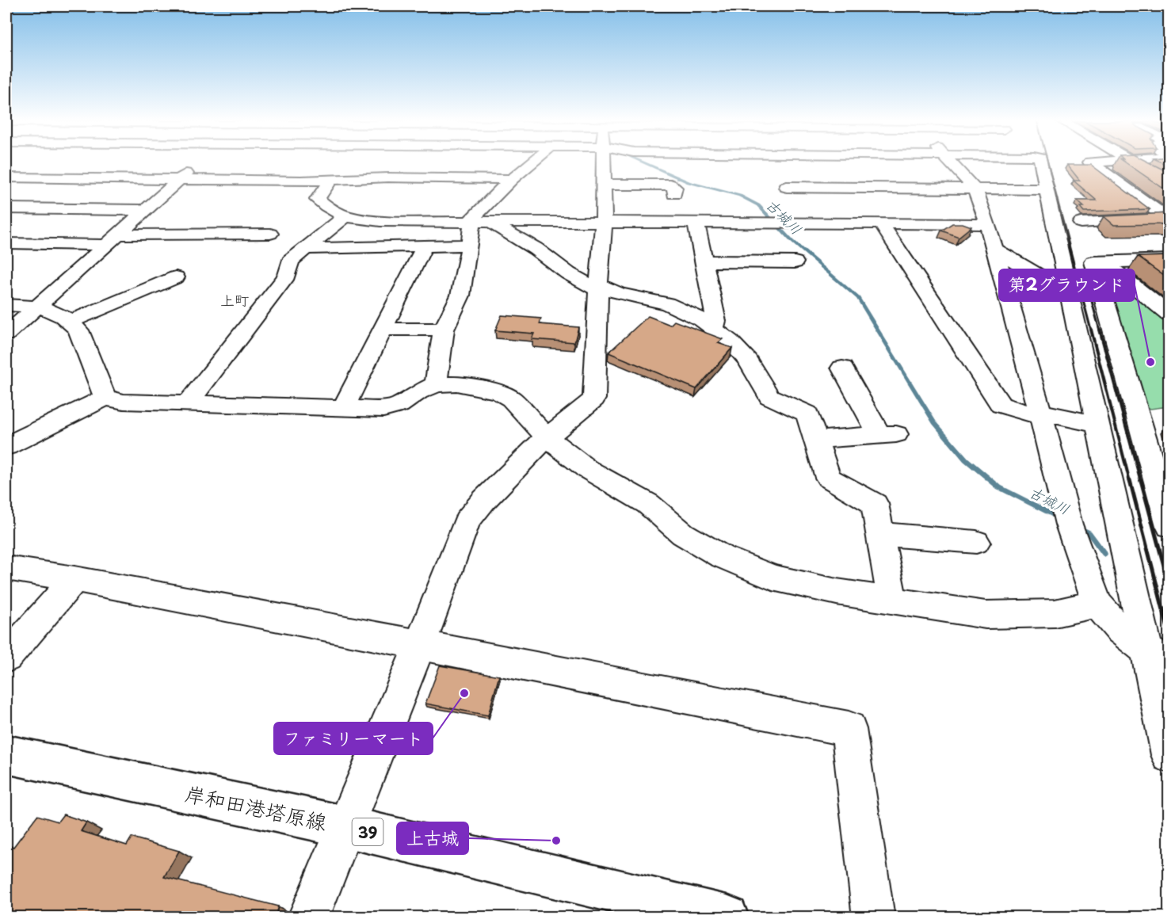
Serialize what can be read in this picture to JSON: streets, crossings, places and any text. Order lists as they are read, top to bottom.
{
  "streets": {
    "main road": ["岸和田港塔原線", "39"]
  },
  "districts": ["上町"],
  "water": ["古城川"],
  "places": ["第2グラウンド", "ファミリーマート", "上古城"]
}
